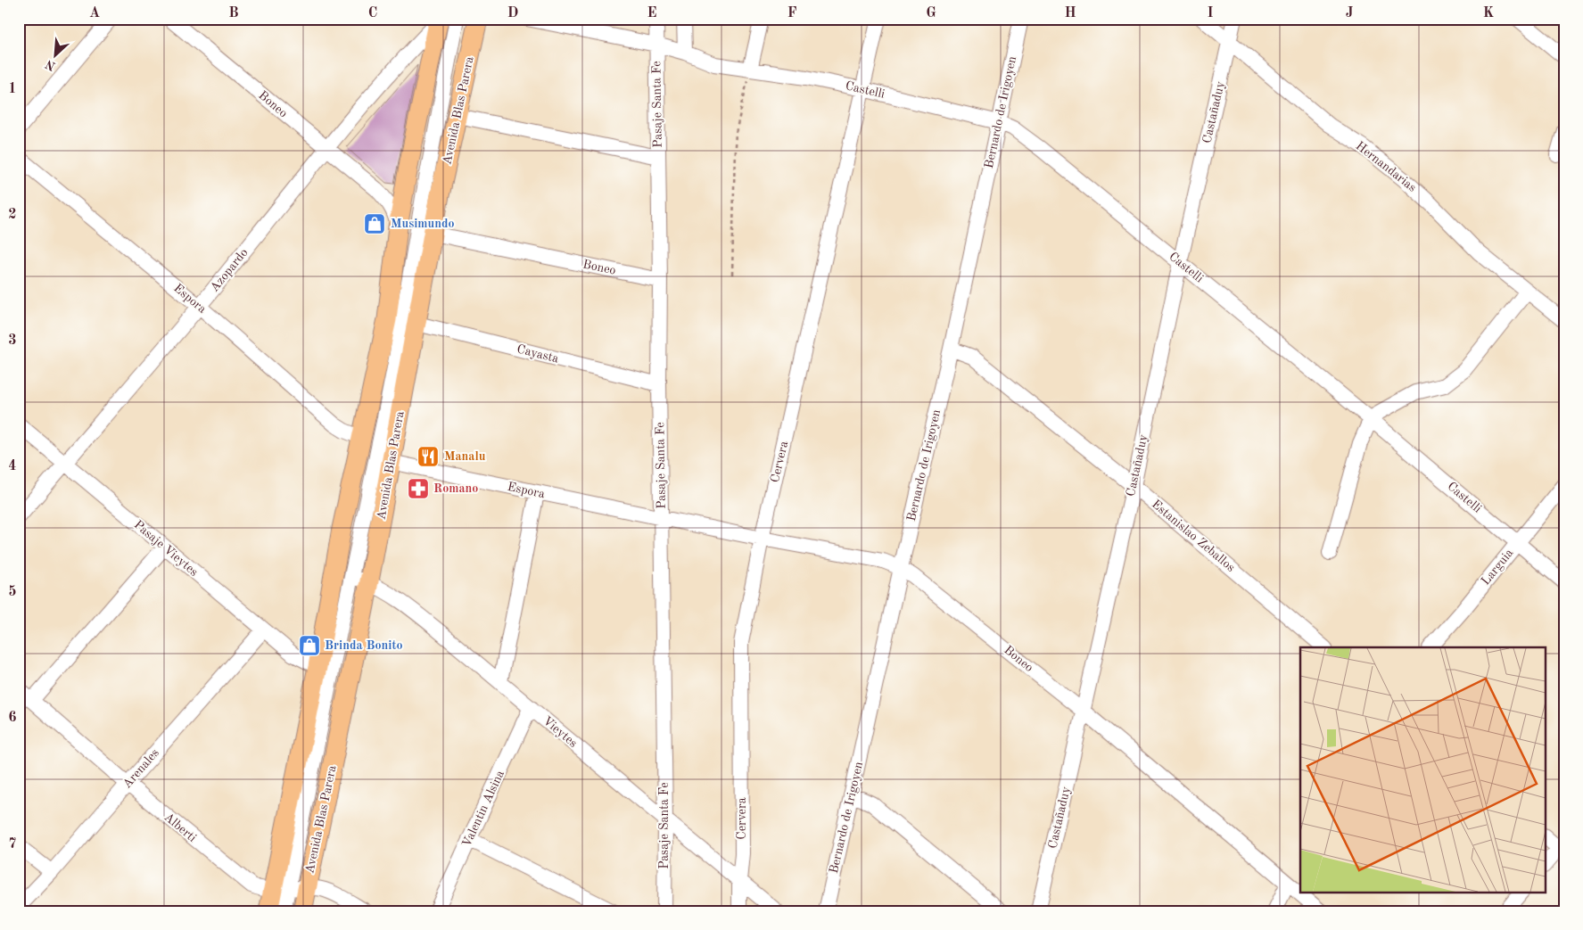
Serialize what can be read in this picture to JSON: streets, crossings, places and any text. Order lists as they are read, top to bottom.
{
  "streets": {
    "main road": ["Avenida Blas Parera"],
    "street": [
      "Castelli",
      "Boneo",
      "Pasaje Santa Fe",
      "Bernardo de Irigoyen",
      "Castañaduy",
      "Hernandarias",
      "Azopardo",
      "Espora",
      "Cayasta",
      "Cervera",
      "Estanislao Zeballos",
      "Pasaje Vieytes",
      "Larguia",
      "Vieytes",
      "Arenales",
      "Valentin Alsina",
      "Alberti"
    ]
  },
  "crossings": [
    ["Castelli", "Bernardo de Irigoyen"],
    ["Castelli", "Castañaduy"],
    ["Castelli", "Cervera"],
    ["Castelli", "Larguia"],
    ["Boneo", "Pasaje Santa Fe"],
    ["Boneo", "Avenida Blas Parera"],
    ["Boneo", "Bernardo de Irigoyen"],
    ["Boneo", "Castañaduy"],
    ["Boneo", "Azopardo"],
    ["Boneo", "Espora"],
    ["Boneo", "Cervera"],
    ["Pasaje Santa Fe", "Espora"],
    ["Pasaje Santa Fe", "Cayasta"],
    ["Pasaje Santa Fe", "Vieytes"],
    ["Avenida Blas Parera", "Espora"],
    ["Avenida Blas Parera", "Cayasta"],
    ["Avenida Blas Parera", "Vieytes"],
    ["Avenida Blas Parera", "Alberti"],
    ["Bernardo de Irigoyen", "Estanislao Zeballos"],
    ["Castañaduy", "Hernandarias"],
    ["Castañaduy", "Estanislao Zeballos"],
    ["Azopardo", "Espora"],
    ["Azopardo", "Pasaje Vieytes"],
    ["Cervera", "Vieytes"],
    ["Pasaje Vieytes", "Arenales"],
    ["Vieytes", "Valentin Alsina"],
    ["Arenales", "Alberti"]
  ],
  "places": {
    "shop": ["Musimundo", "Brinda Bonito"],
    "restaurant": ["Manalu"],
    "pharmacy": ["Romano"]
  },
  "north": "bottom left",
  "grid": {
    "columns": [
      "A",
      "B",
      "C",
      "D",
      "E",
      "F",
      "G",
      "H",
      "I",
      "J",
      "K"
    ],
    "rows": [
      "1",
      "2",
      "3",
      "4",
      "5",
      "6",
      "7"
    ]
  }
}
